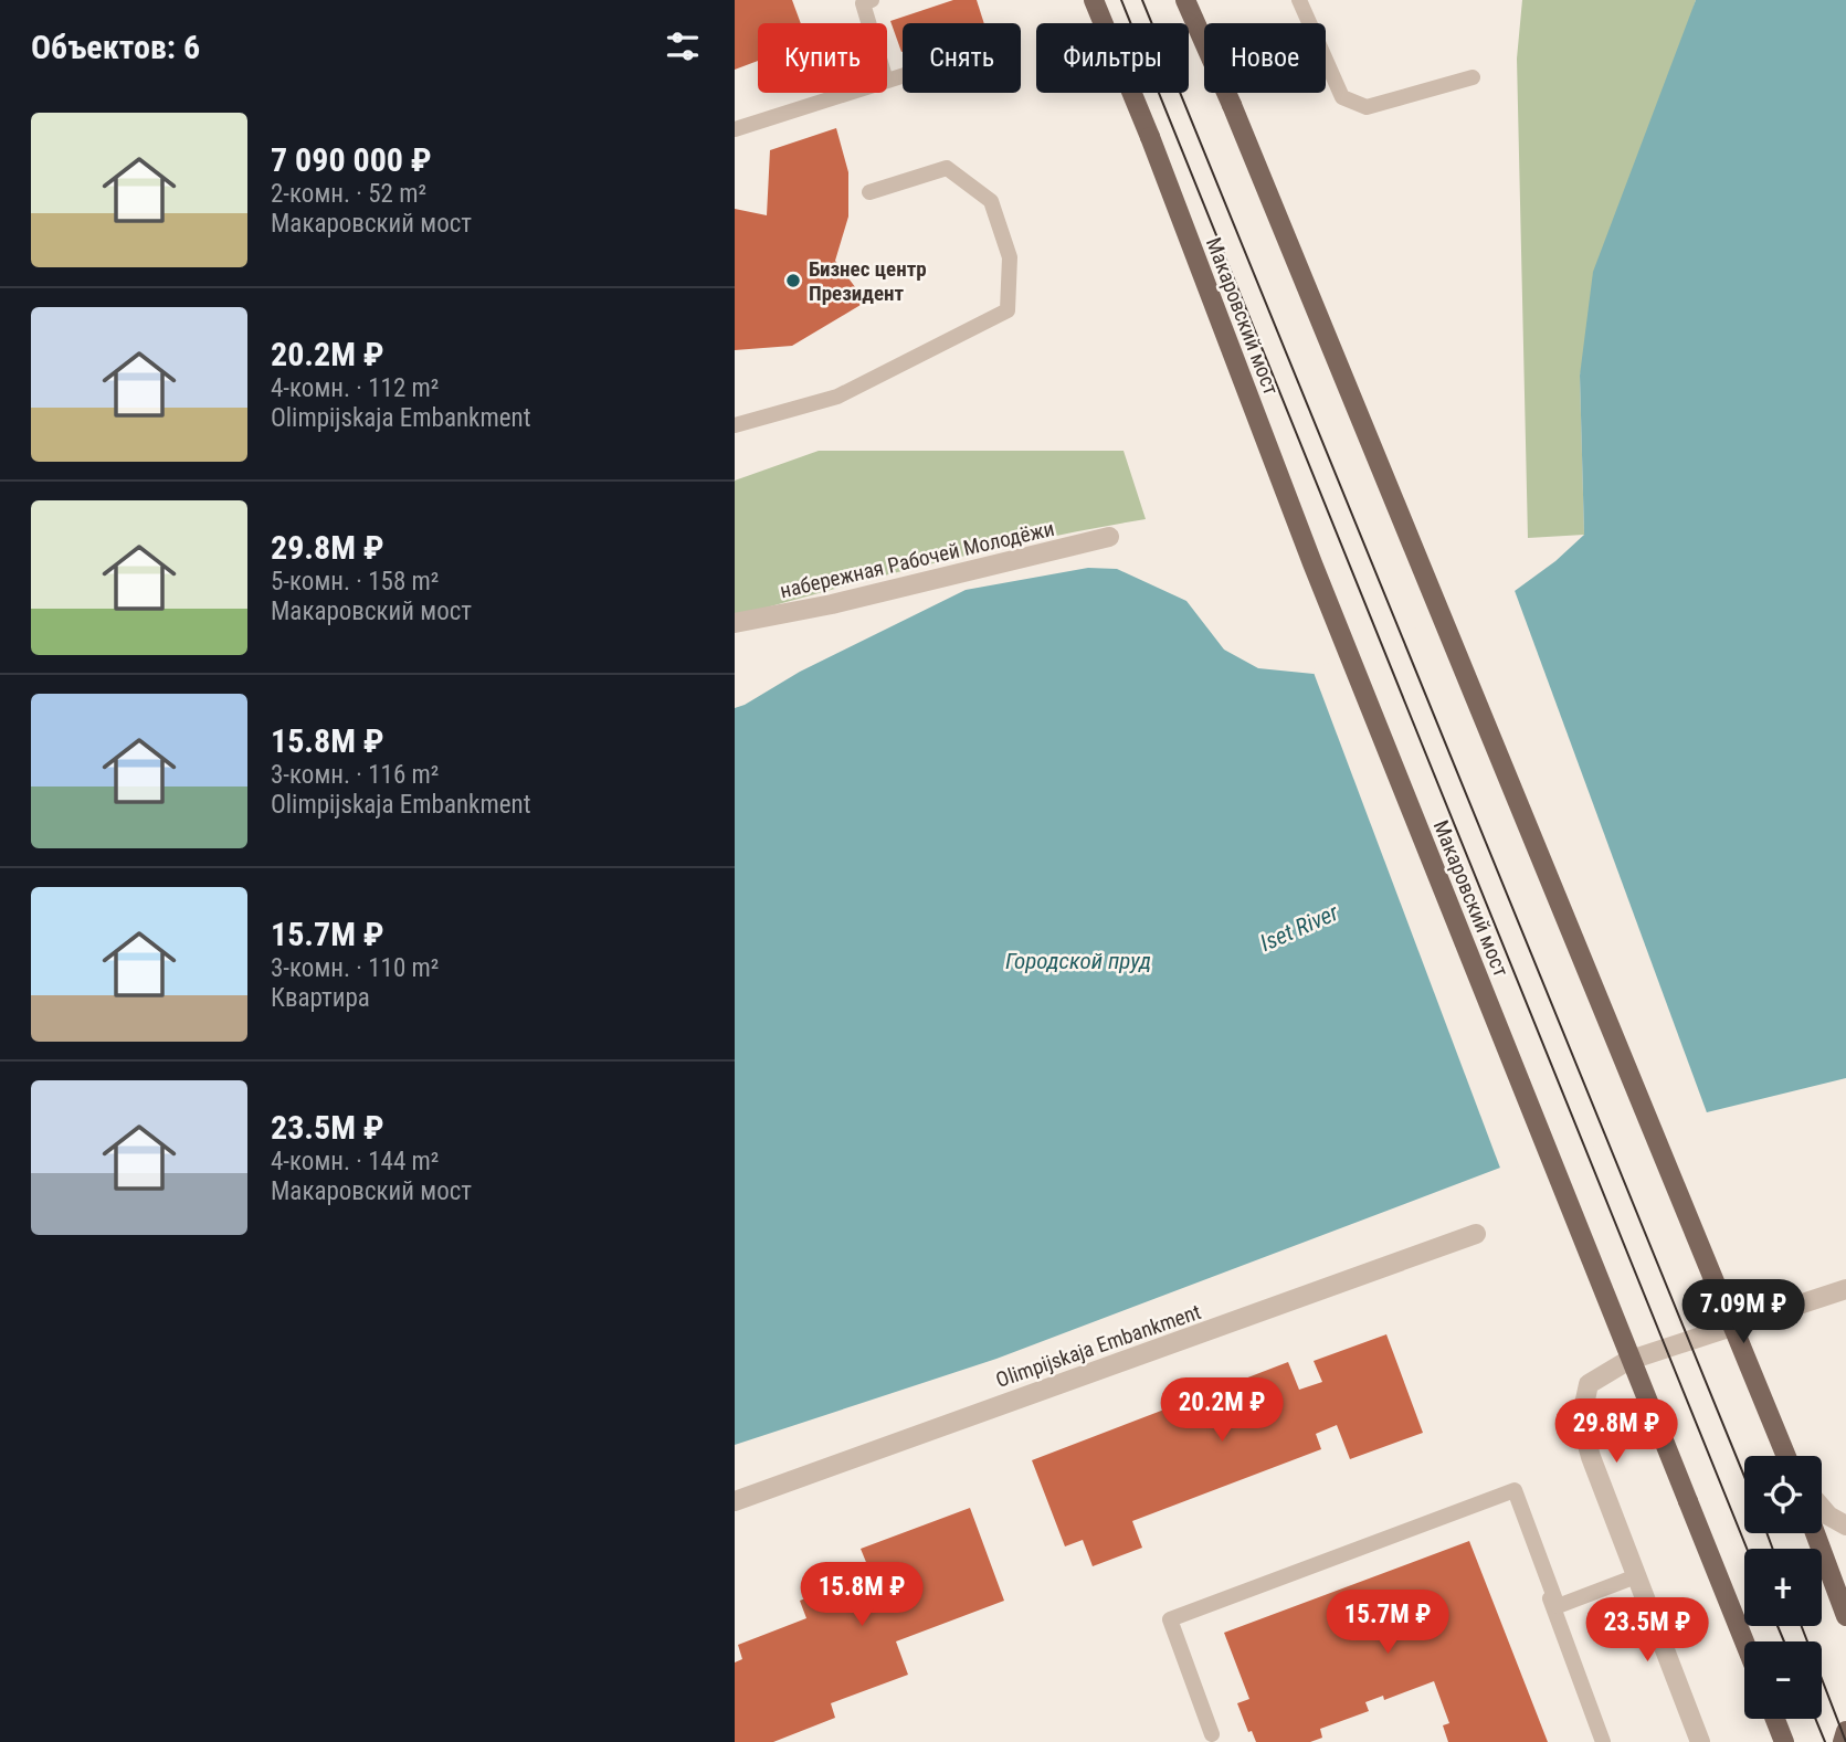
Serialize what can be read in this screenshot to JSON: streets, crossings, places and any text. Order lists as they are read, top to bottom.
{
  "streets": {
    "main road": ["Макаровский мост"],
    "street": ["набережная Рабочей Молодёжи", "Olimpijskaja Embankment"]
  },
  "water": ["Iset River", "Городской пруд"],
  "places": ["Бизнес центр Президент"],
  "page": {
    "heading": "Объектов: 6",
    "chip": [
      "Купить",
      "Снять",
      "Фильтры",
      "Новое"
    ],
    "list": [
      {
        "name": "7 090 000 ₽",
        "note": "2-комн. · 52 m² · Макаровский мост"
      },
      {
        "name": "20.2M ₽",
        "note": "4-комн. · 112 m² · Olimpijskaja Embankment"
      },
      {
        "name": "29.8M ₽",
        "note": "5-комн. · 158 m² · Макаровский мост"
      },
      {
        "name": "15.8M ₽",
        "note": "3-комн. · 116 m² · Olimpijskaja Embankment"
      },
      {
        "name": "15.7M ₽",
        "note": "3-комн. · 110 m² · Квартира"
      },
      {
        "name": "23.5M ₽",
        "note": "4-комн. · 144 m² · Макаровский мост"
      }
    ],
    "price": [
      "7.09M ₽",
      "20.2M ₽",
      "29.8M ₽",
      "15.8M ₽",
      "15.7M ₽",
      "23.5M ₽"
    ],
    "map_buttons": ["+", "−"]
  }
}
